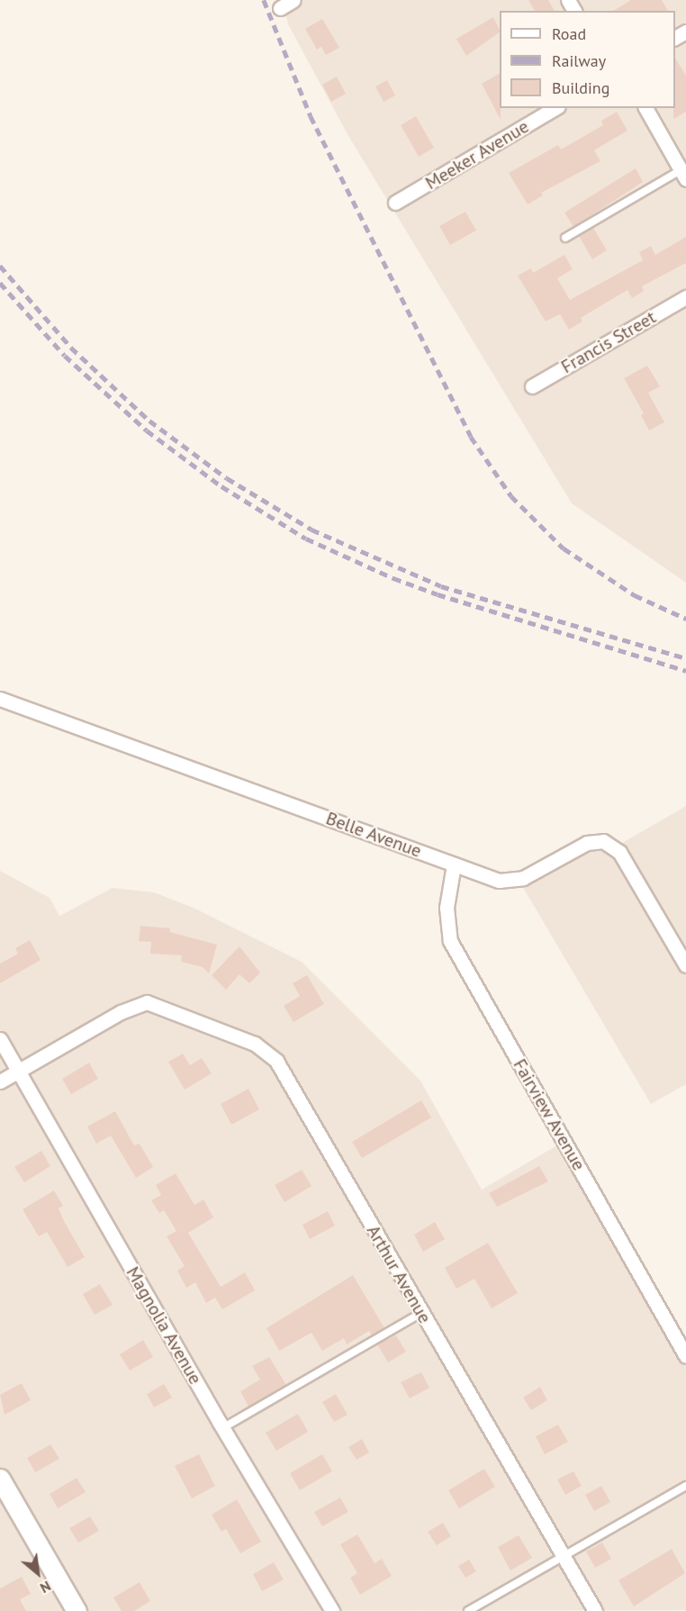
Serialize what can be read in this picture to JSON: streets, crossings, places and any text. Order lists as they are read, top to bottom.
{
  "streets": {
    "street": [
      "Meeker Avenue",
      "Francis Street",
      "Belle Avenue",
      "Fairview Avenue",
      "Arthur Avenue",
      "Magnolia Avenue"
    ]
  },
  "crossings": [
    ["Belle Avenue", "Fairview Avenue"],
    ["Arthur Avenue", "Magnolia Avenue"]
  ],
  "legend": ["Road", "Railway", "Building"],
  "north": "bottom right"
}
